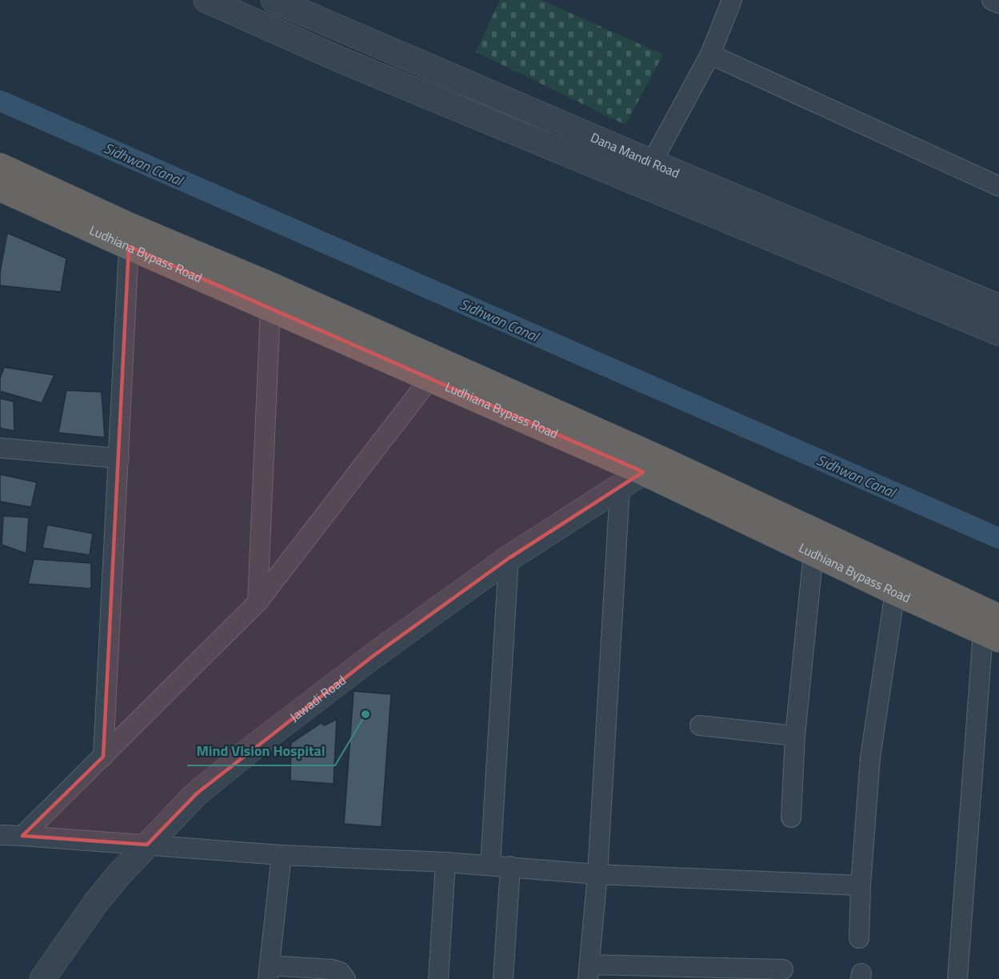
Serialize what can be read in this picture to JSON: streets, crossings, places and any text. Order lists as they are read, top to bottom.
{
  "streets": {
    "highway": ["Ludhiana Bypass Road"],
    "street": ["Dana Mandi Road", "Jawadi Road"]
  },
  "crossings": [
    ["Ludhiana Bypass Road", "Jawadi Road"]
  ],
  "water": ["Sidhwan Canal"],
  "places": ["Mind Vision Hospital"]
}
